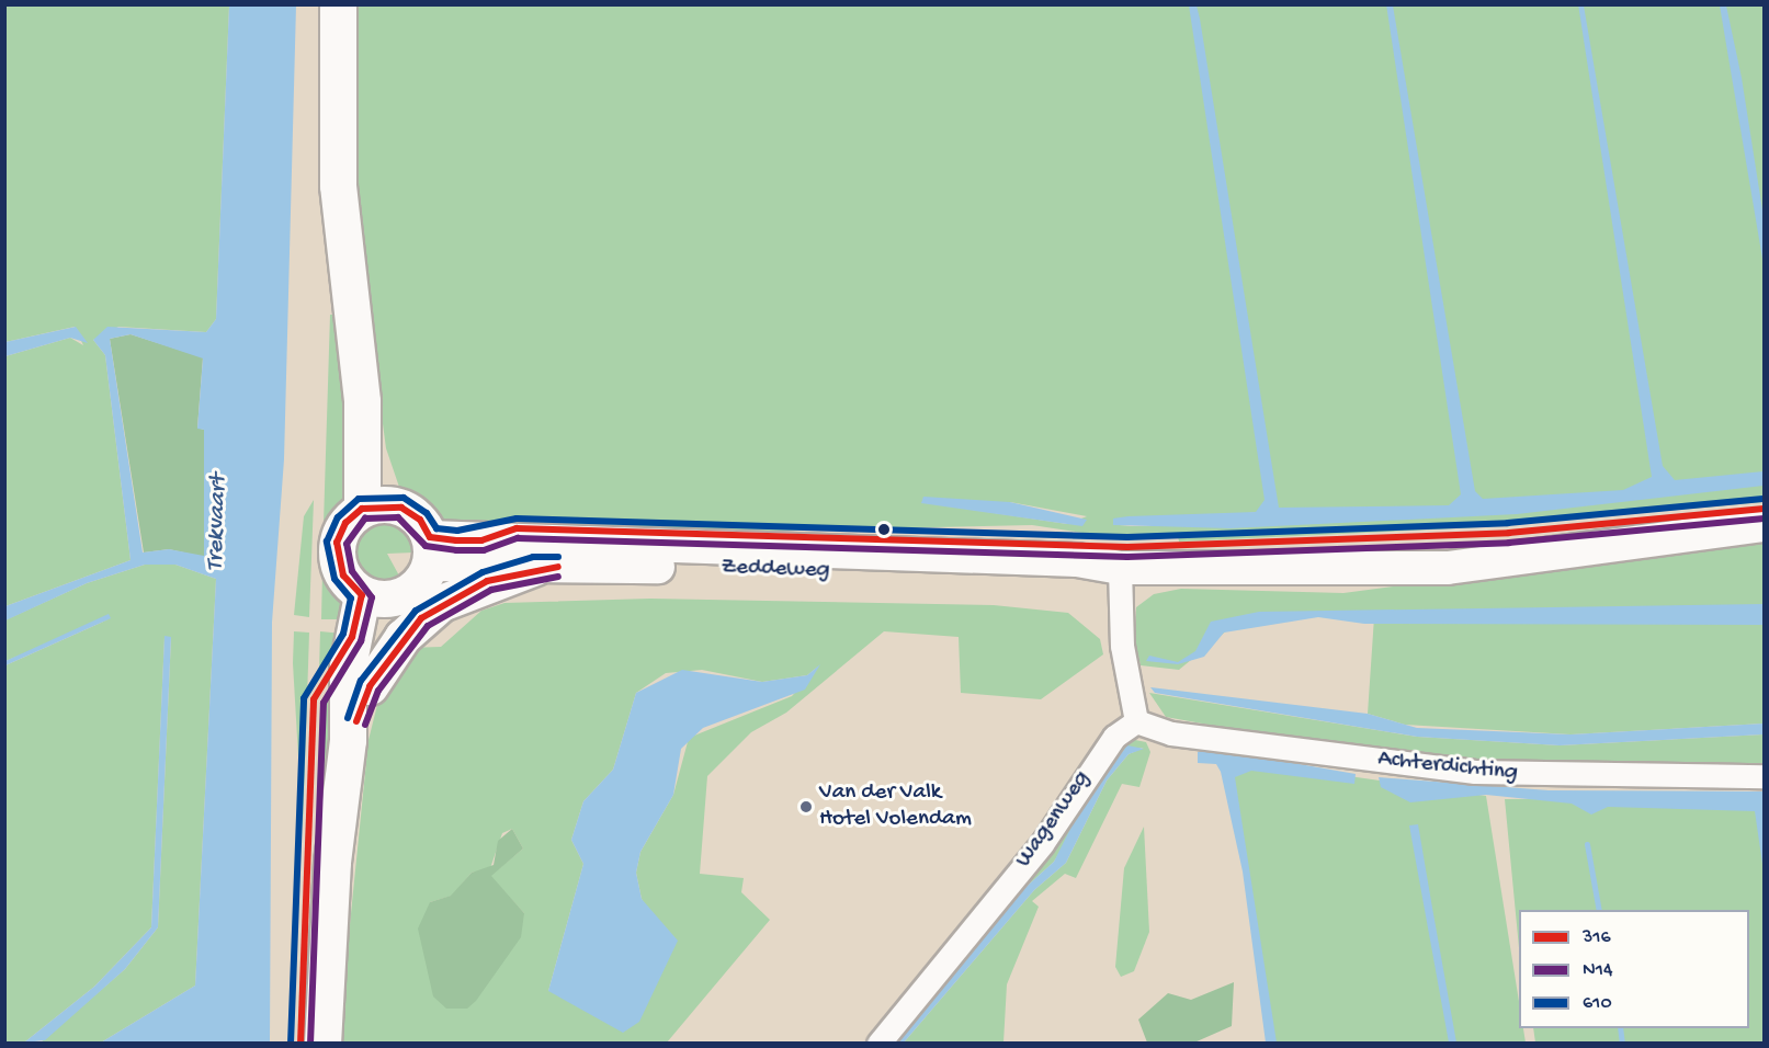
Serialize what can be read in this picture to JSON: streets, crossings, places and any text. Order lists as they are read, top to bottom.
{
  "streets": {
    "main road": ["Zeddeweg"],
    "street": ["Achterdichting", "Wagenweg"]
  },
  "crossings": [
    ["Achterdichting", "Wagenweg"]
  ],
  "water": ["Trekvaart"],
  "places": ["Van der Valk Hotel Volendam"],
  "lines": ["transit line 610", "transit line 316", "transit line N14"],
  "legend": ["316", "N14", "610"]
}
